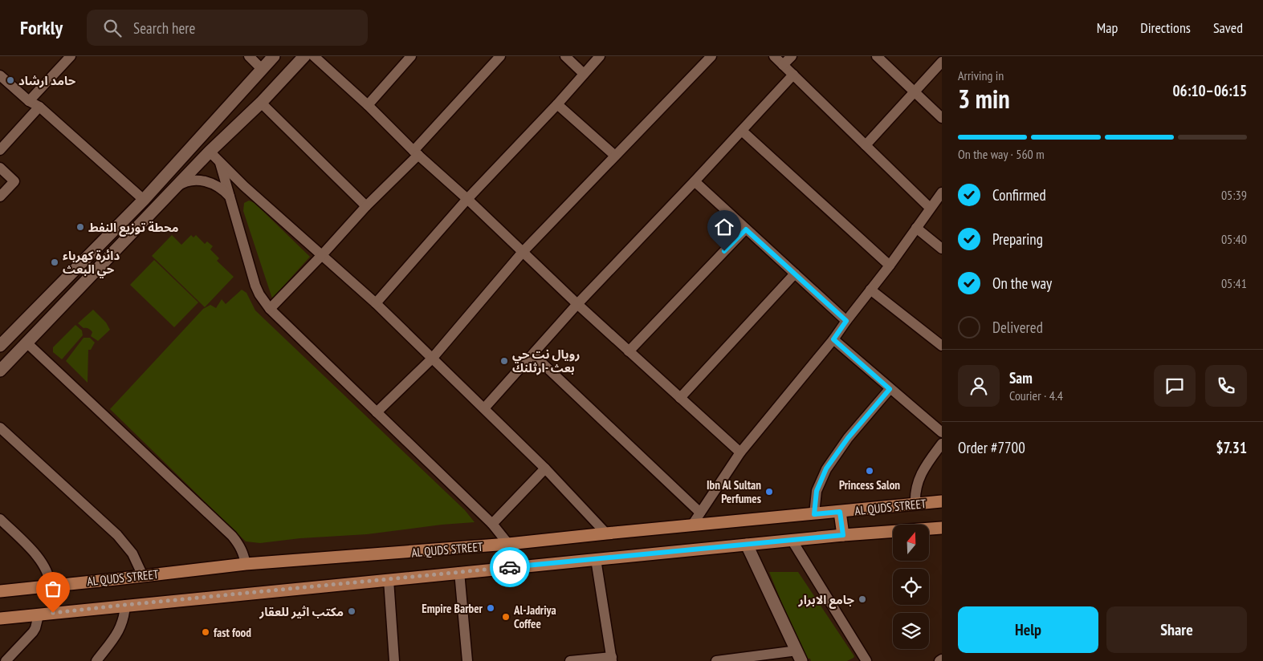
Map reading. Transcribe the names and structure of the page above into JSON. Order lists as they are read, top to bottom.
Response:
{
  "streets": {
    "main road": ["AL QUDS STREET"]
  },
  "places": [
    "حامد ارشاد",
    "محطة توزيع النفط",
    "دائرة كهرباء حي البعث",
    "رويال نت حي بعث -ارثلنك",
    "Princess Salon",
    "Ibn Al Sultan Perfumes",
    "جامع الابرار",
    "Empire Barber",
    "مكتب اثير للعقار",
    "Al-Jadriya Coffee",
    "fast food"
  ],
  "north": "top",
  "page": {
    "header": "Forkly",
    "search": "Search here",
    "nav": ["Map", "Directions", "Saved"],
    "heading": ["3 min", "Arriving in", "06:10–06:15"],
    "panel": [
      "Sam",
      "Courier · 4.4",
      "Order #7700",
      "$7.31"
    ],
    "bar": "On the way · 560 m",
    "list": [
      ["Confirmed", "05:39"],
      ["Preparing", "05:40"],
      ["On the way", "05:41"],
      "Delivered"
    ],
    "buttons": ["Help", "Share"]
  }
}
